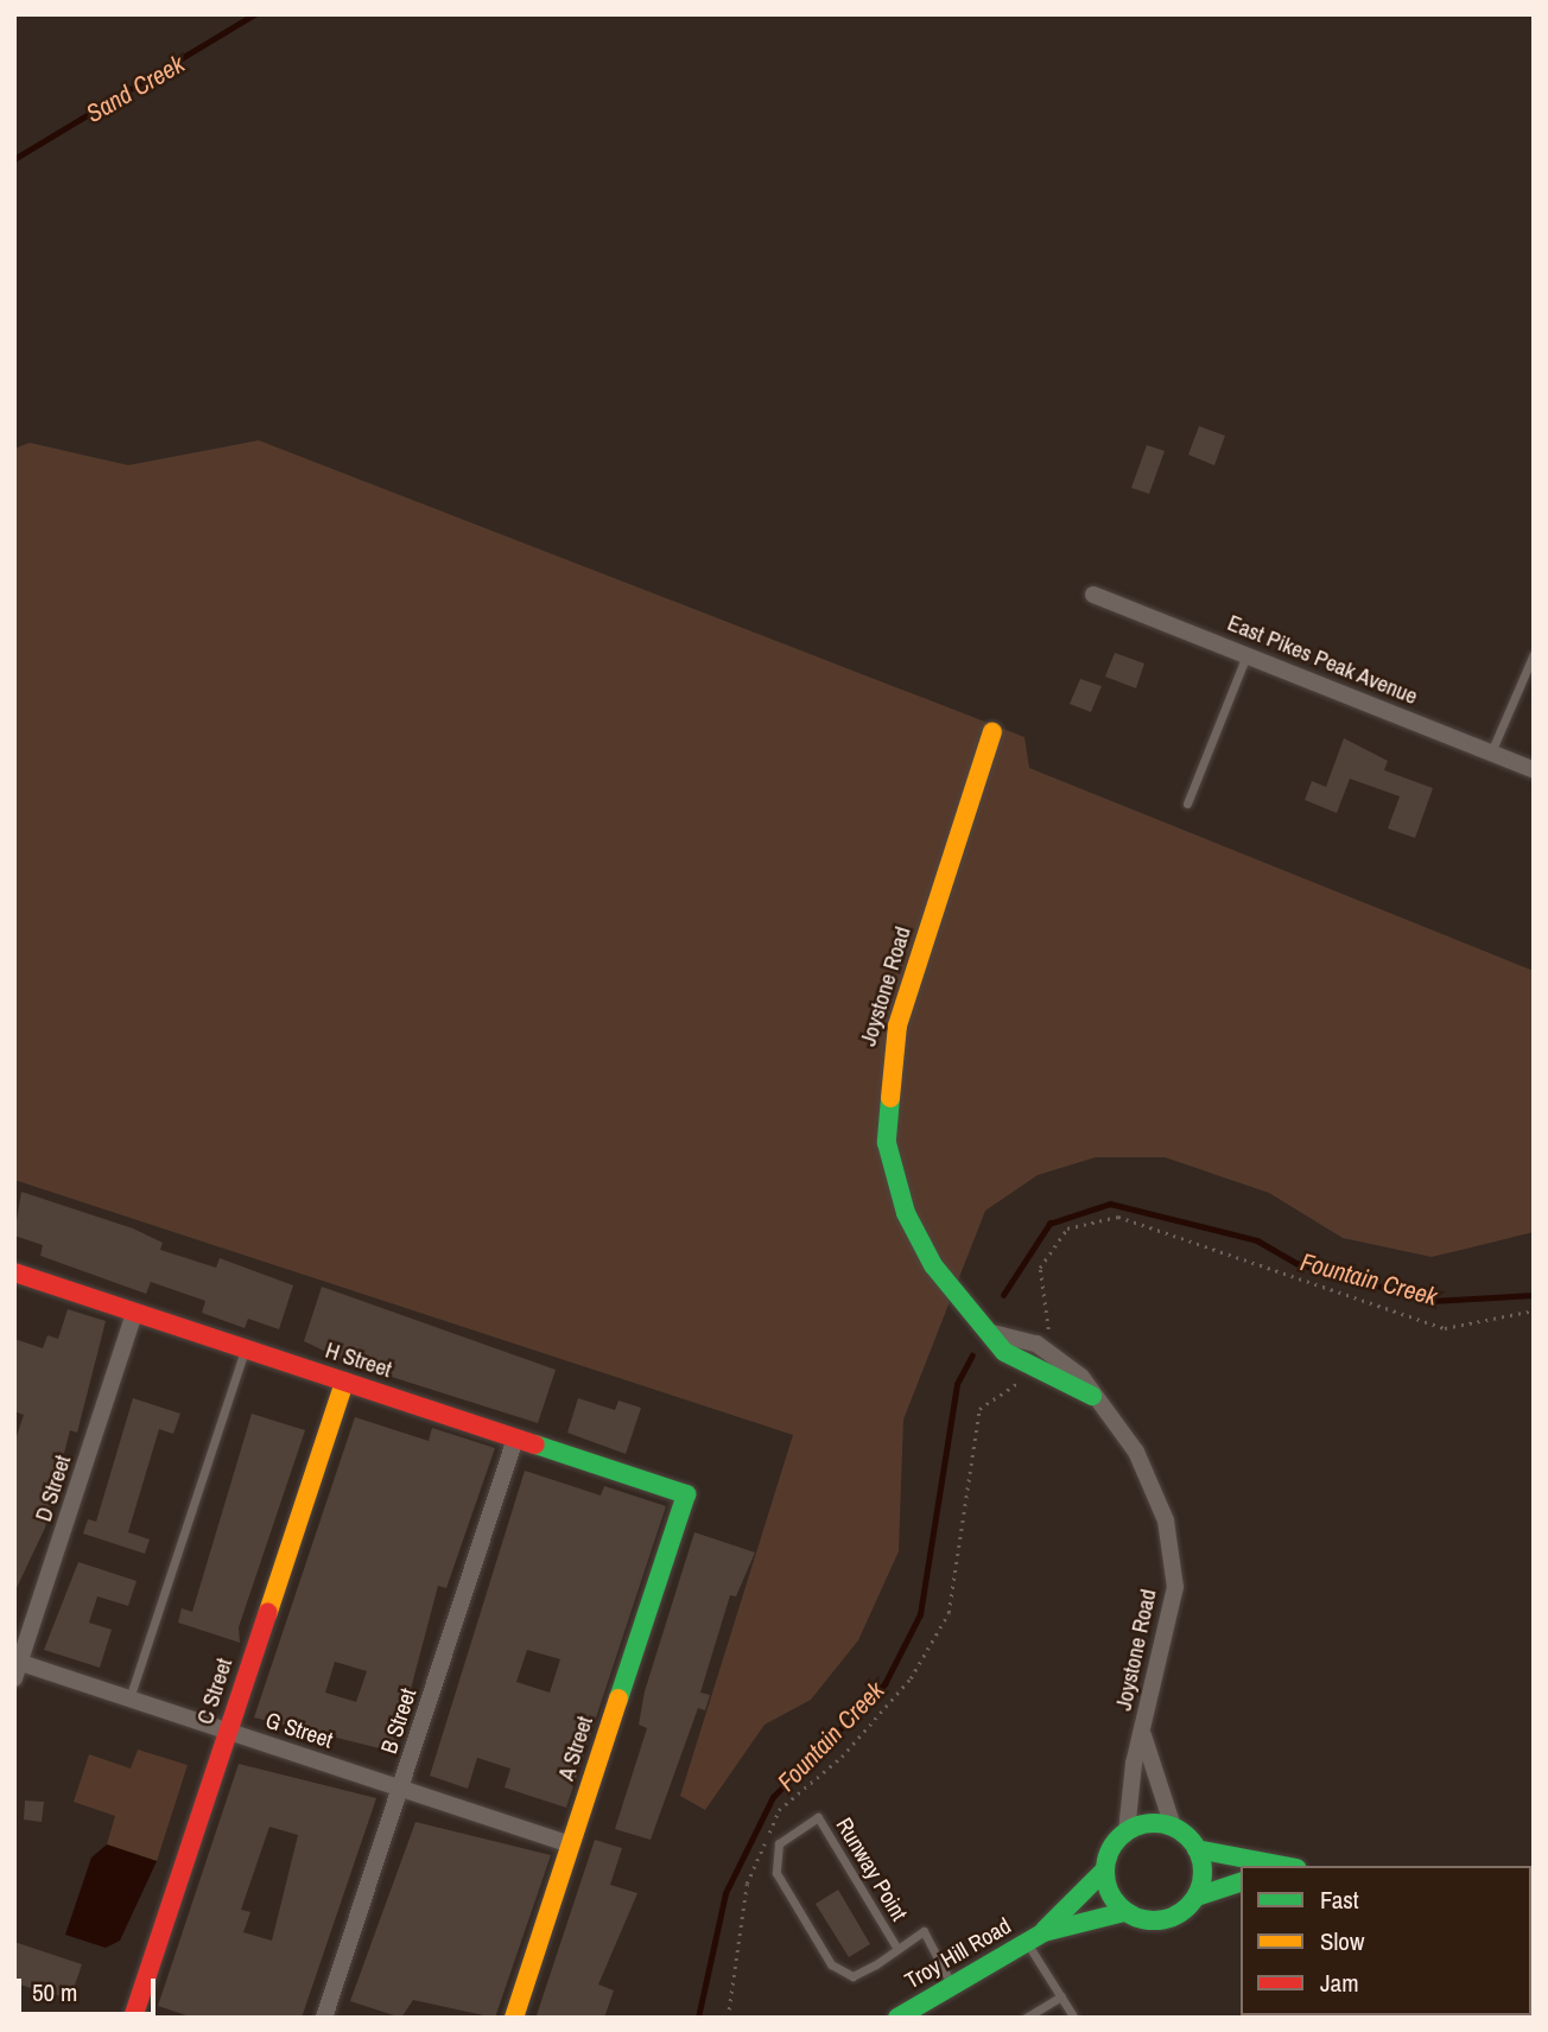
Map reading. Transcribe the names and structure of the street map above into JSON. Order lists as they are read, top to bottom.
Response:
{
  "streets": {
    "street": [
      "East Pikes Peak Avenue",
      "Joystone Road",
      "H Street",
      "D Street",
      "C Street",
      "B Street",
      "G Street",
      "A Street",
      "Troy Hill Road"
    ],
    "lane": ["Runway Point"]
  },
  "crossings": [
    ["H Street", "D Street"],
    ["H Street", "C Street"],
    ["H Street", "B Street"],
    ["H Street", "A Street"],
    ["D Street", "G Street"],
    ["C Street", "G Street"],
    ["B Street", "G Street"],
    ["G Street", "A Street"],
    ["Runway Point", "Troy Hill Road"]
  ],
  "water": ["Sand Creek", "Fountain Creek"],
  "legend": ["Fast", "Slow", "Jam"],
  "scale_bar": "50 m"
}
